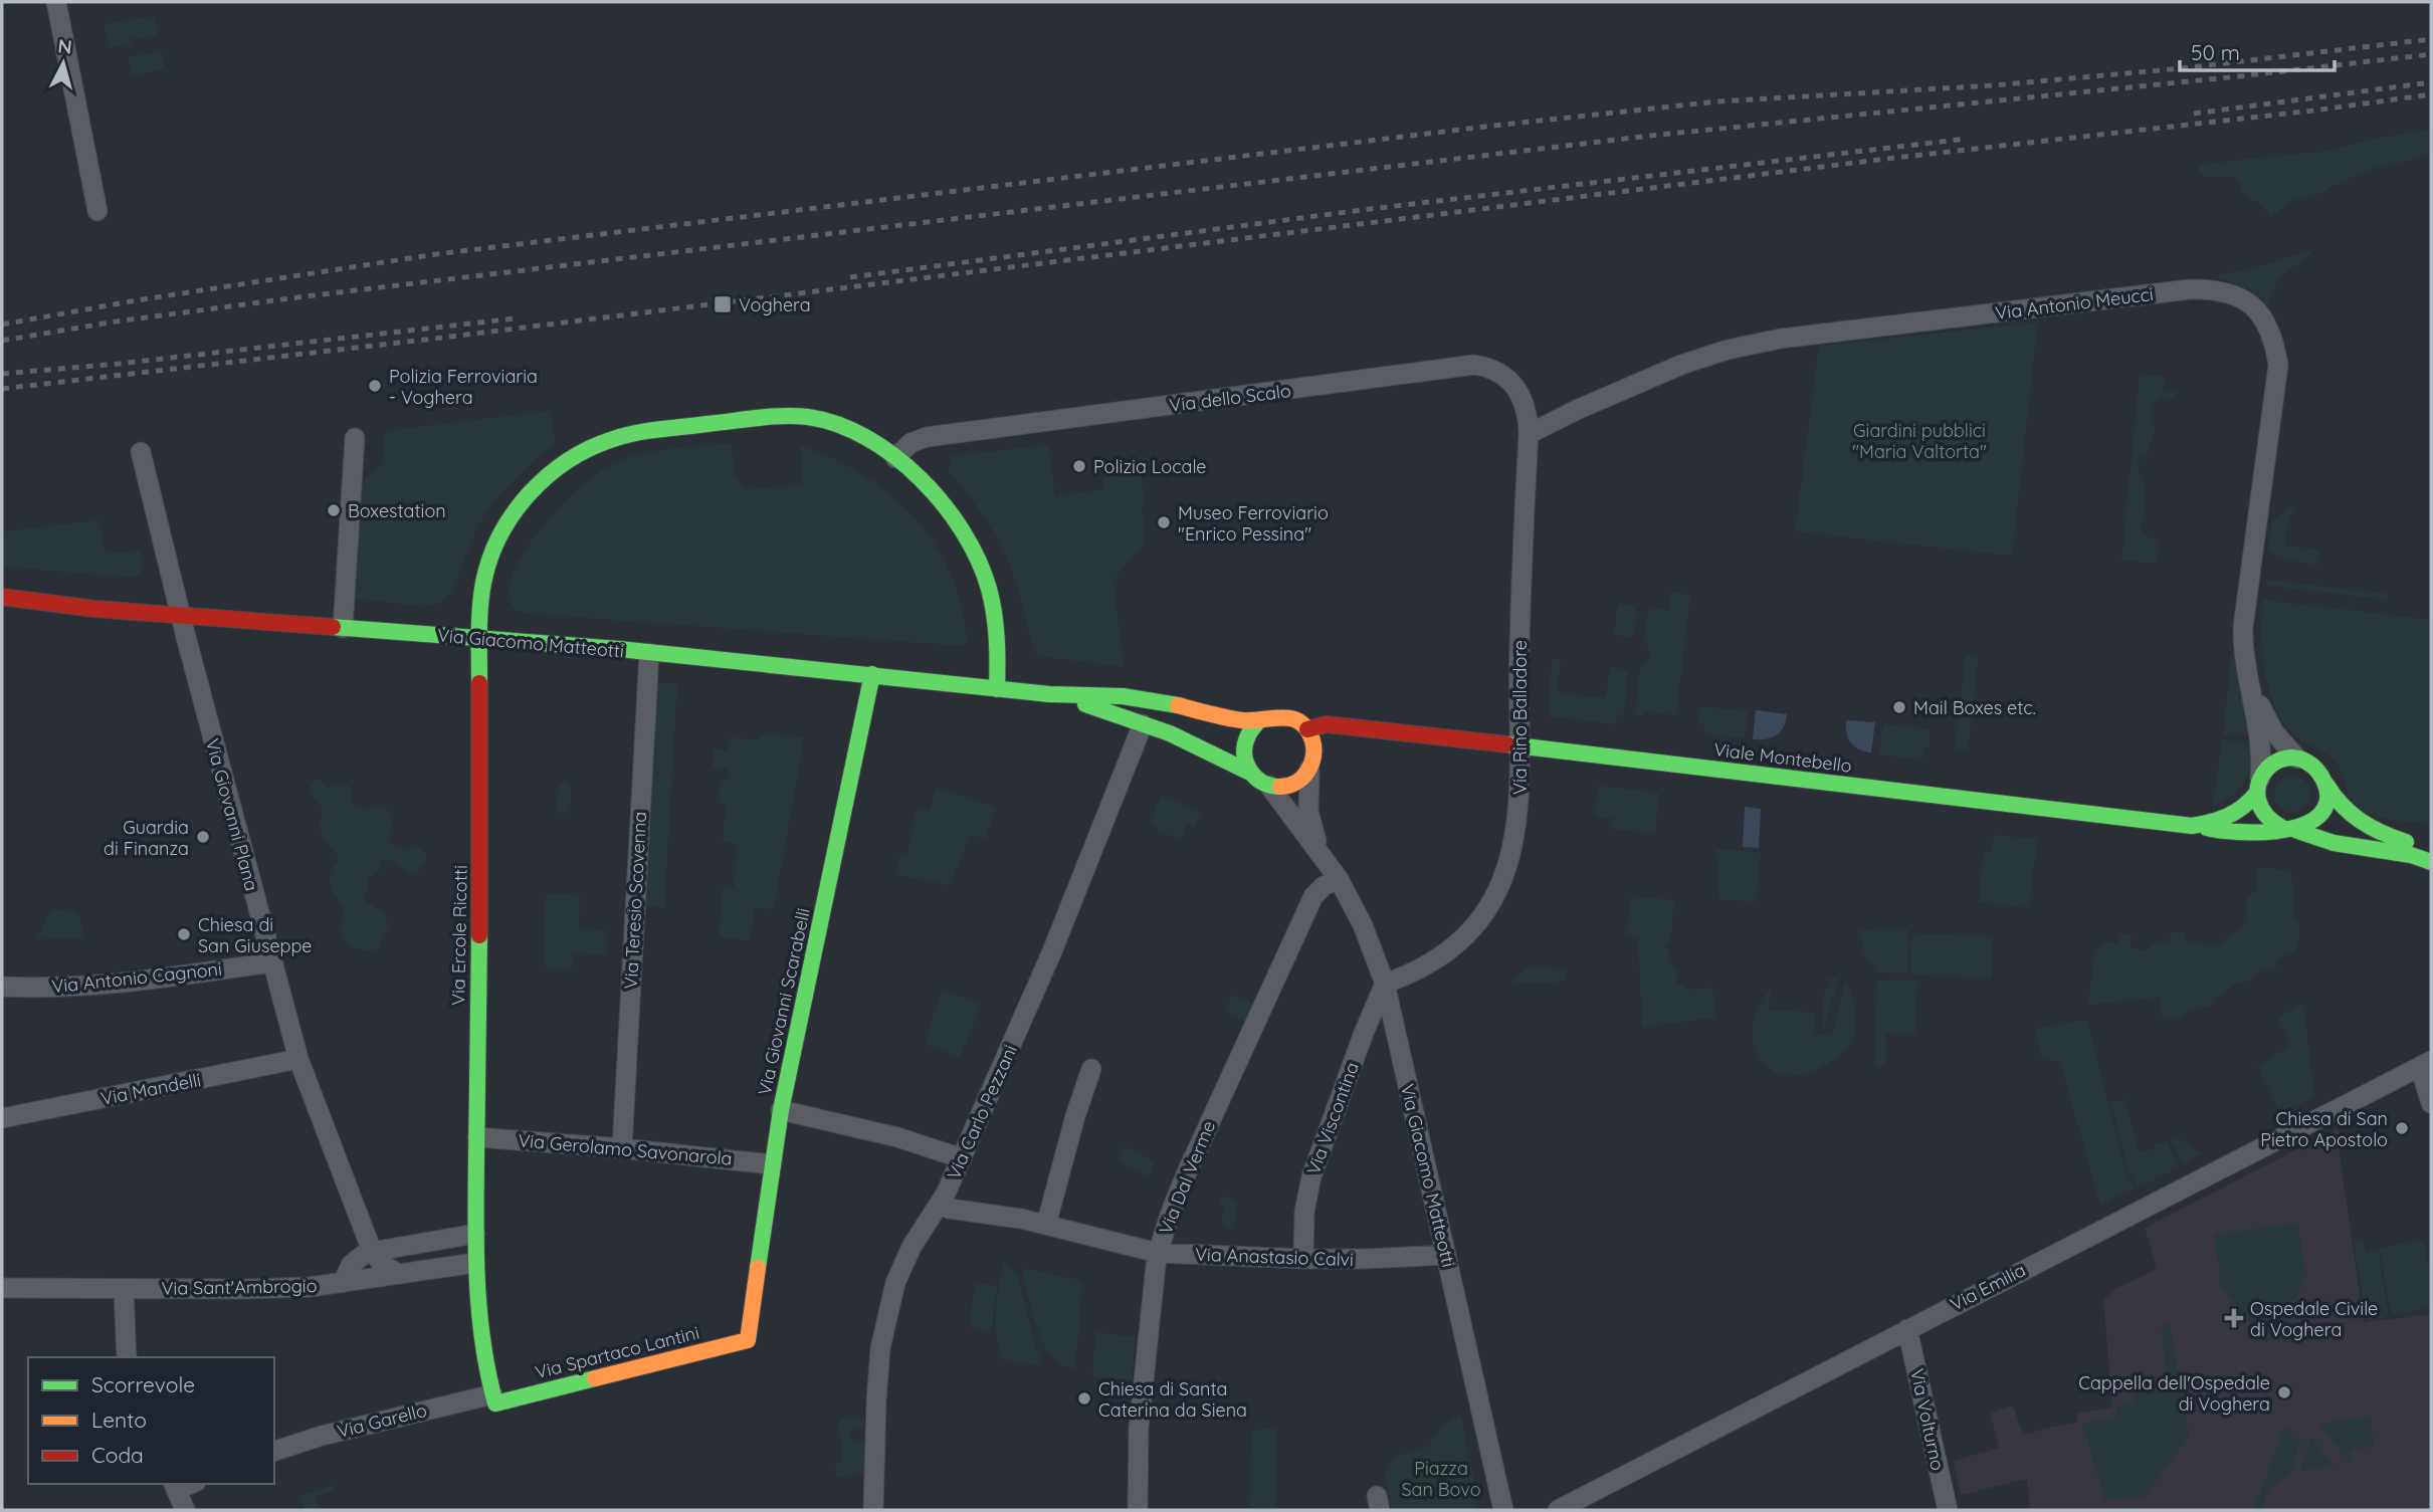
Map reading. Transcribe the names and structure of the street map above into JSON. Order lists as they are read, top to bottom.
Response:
{
  "streets": {
    "street": [
      "Via Antonio Meucci",
      "Via dello Scalo",
      "Via Giacomo Matteotti",
      "Via Rino Balladore",
      "Viale Montebello",
      "Via Giovanni Plana",
      "Via Teresio Scovenna",
      "Via Ercole Ricotti",
      "Via Antonio Cagnoni",
      "Via Giovanni Scarabelli",
      "Via Mandelli",
      "Via Carlo Pezzani",
      "Via Viscontina",
      "Via Gerolamo Savonarola",
      "Via Dal Verme",
      "Via Anastasio Calvi",
      "Via Sant'Ambrogio",
      "Via Emilia",
      "Via Spartaco Lantini",
      "Via Volturno",
      "Via Garello"
    ]
  },
  "crossings": [
    ["Via Antonio Meucci", "Via dello Scalo"],
    ["Via Antonio Meucci", "Via Rino Balladore"],
    ["Via Antonio Meucci", "Viale Montebello"],
    ["Via dello Scalo", "Via Rino Balladore"],
    ["Via dello Scalo", "Via Ercole Ricotti"],
    ["Via Giacomo Matteotti", "Via Rino Balladore"],
    ["Via Giacomo Matteotti", "Viale Montebello"],
    ["Via Giacomo Matteotti", "Via Giovanni Plana"],
    ["Via Giacomo Matteotti", "Via Teresio Scovenna"],
    ["Via Giacomo Matteotti", "Via Ercole Ricotti"],
    ["Via Giacomo Matteotti", "Via Giovanni Scarabelli"],
    ["Via Giacomo Matteotti", "Via Carlo Pezzani"],
    ["Via Giacomo Matteotti", "Via Viscontina"],
    ["Via Giacomo Matteotti", "Via Dal Verme"],
    ["Via Giacomo Matteotti", "Via Anastasio Calvi"],
    ["Via Rino Balladore", "Viale Montebello"],
    ["Via Rino Balladore", "Via Viscontina"],
    ["Via Giovanni Plana", "Via Antonio Cagnoni"],
    ["Via Giovanni Plana", "Via Mandelli"],
    ["Via Teresio Scovenna", "Via Gerolamo Savonarola"],
    ["Via Ercole Ricotti", "Via Gerolamo Savonarola"],
    ["Via Giovanni Scarabelli", "Via Gerolamo Savonarola"],
    ["Via Giovanni Scarabelli", "Via Spartaco Lantini"],
    ["Via Carlo Pezzani", "Via Anastasio Calvi"],
    ["Via Viscontina", "Via Anastasio Calvi"],
    ["Via Dal Verme", "Via Anastasio Calvi"],
    ["Via Emilia", "Via Volturno"],
    ["Via Spartaco Lantini", "Via Garello"]
  ],
  "parks": ["Giardini pubblici \"Maria Valtorta\"", "Piazza San Bovo"],
  "places": {
    "transit": ["Voghera"],
    "other": [
      "Polizia Ferroviaria - Voghera",
      "Polizia Locale",
      "Boxestation",
      "Museo Ferroviario \"Enrico Pessina\"",
      "Mail Boxes etc.",
      "Guardia di Finanza",
      "Chiesa di San Giuseppe",
      "Chiesa di San Pietro Apostolo",
      "Cappella dell'Ospedale di Voghera",
      "Chiesa di Santa Caterina da Siena"
    ],
    "health": ["Ospedale Civile di Voghera"]
  },
  "legend": ["Scorrevole", "Lento", "Coda"],
  "scale_bar": "50 m",
  "north": "top"
}
